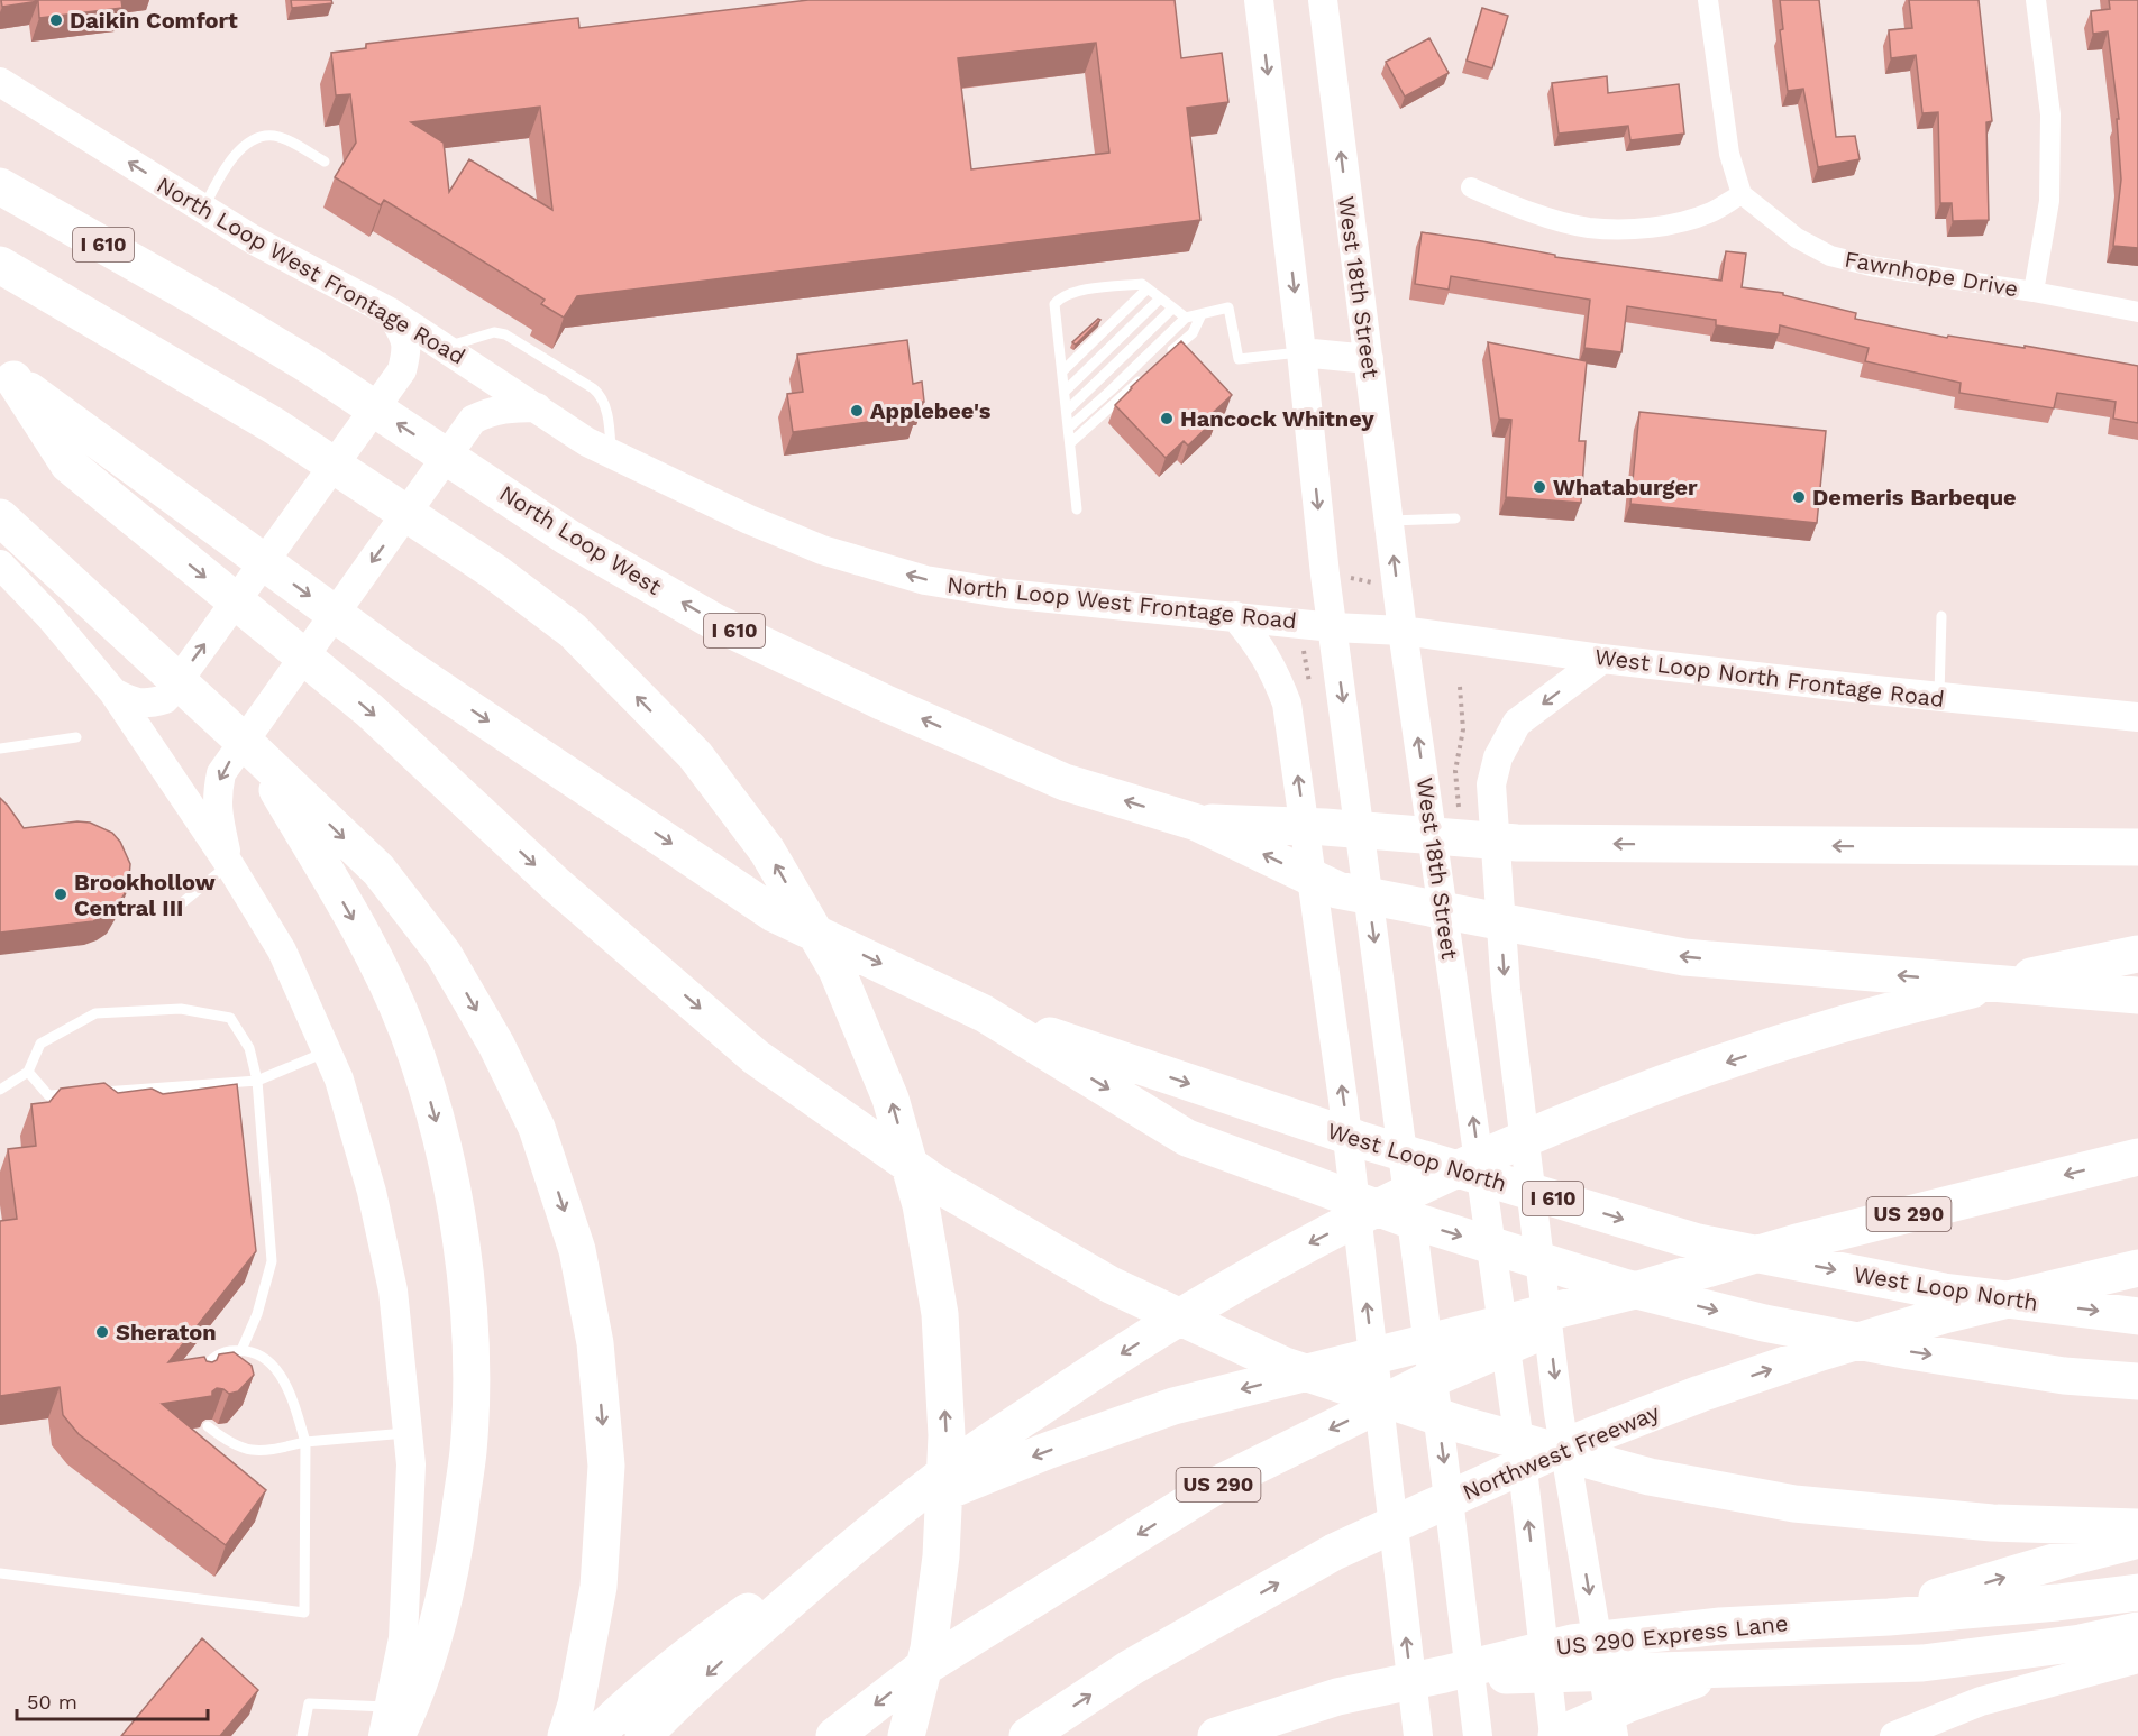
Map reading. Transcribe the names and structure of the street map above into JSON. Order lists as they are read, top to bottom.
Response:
{
  "streets": {
    "highway": [
      "I 610",
      "North Loop West",
      "West Loop North",
      "US 290",
      "Northwest Freeway",
      "US 290 Express Lane"
    ],
    "main road": ["North Loop West Frontage Road", "West 18th Street", "West Loop North Frontage Road"],
    "street": ["Fawnhope Drive"]
  },
  "crossings": [
    ["I 610", "North Loop West"],
    ["I 610", "West Loop North"],
    ["North Loop West Frontage Road", "West 18th Street"],
    ["North Loop West Frontage Road", "West Loop North Frontage Road"],
    ["West 18th Street", "West Loop North Frontage Road"]
  ],
  "one_way": ["North Loop West Frontage Road"],
  "places": [
    "Daikin Comfort",
    "Applebee's",
    "Hancock Whitney",
    "Whataburger",
    "Demeris Barbeque",
    "Brookhollow Central III",
    "Sheraton"
  ],
  "scale_bar": "50 m"
}
